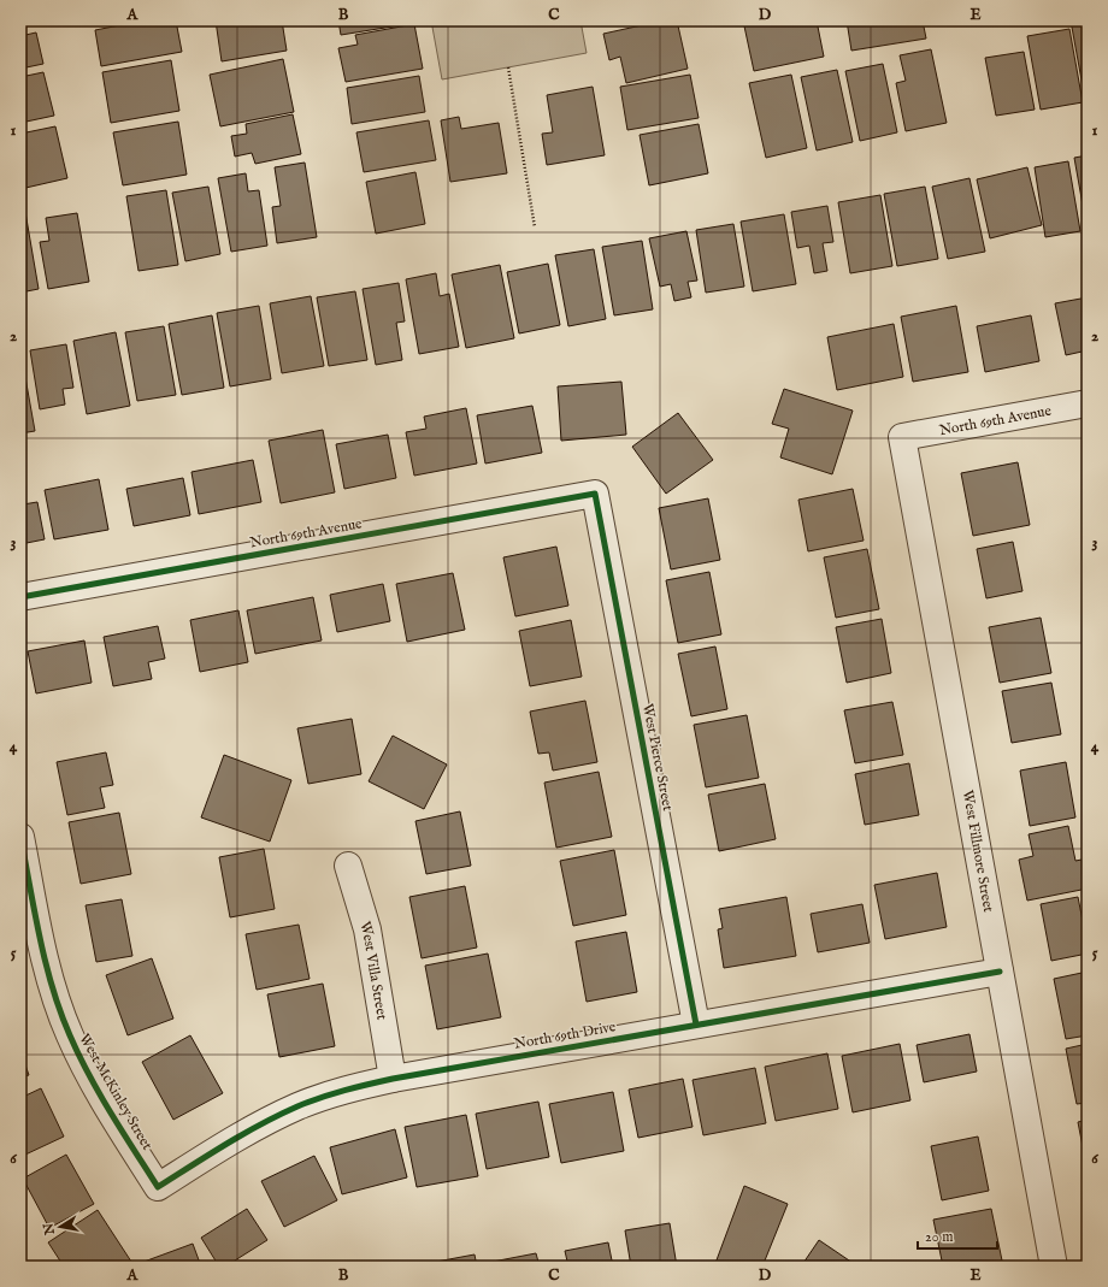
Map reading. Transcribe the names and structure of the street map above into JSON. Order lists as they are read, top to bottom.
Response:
{
  "streets": {
    "street": [
      "North 69th Avenue",
      "West Pierce Street",
      "West Fillmore Street",
      "West Villa Street",
      "North 69th Drive",
      "West McKinley Street"
    ]
  },
  "crossings": [
    ["North 69th Avenue", "West Pierce Street"],
    ["North 69th Avenue", "West Fillmore Street"],
    ["West Pierce Street", "North 69th Drive"],
    ["West Fillmore Street", "North 69th Drive"],
    ["West Villa Street", "North 69th Drive"],
    ["North 69th Drive", "West McKinley Street"]
  ],
  "scale_bar": "20 m",
  "north": "left",
  "grid": {
    "columns": [
      "A",
      "B",
      "C",
      "D",
      "E"
    ],
    "rows": [
      "1",
      "2",
      "3",
      "4",
      "5",
      "6"
    ]
  }
}
